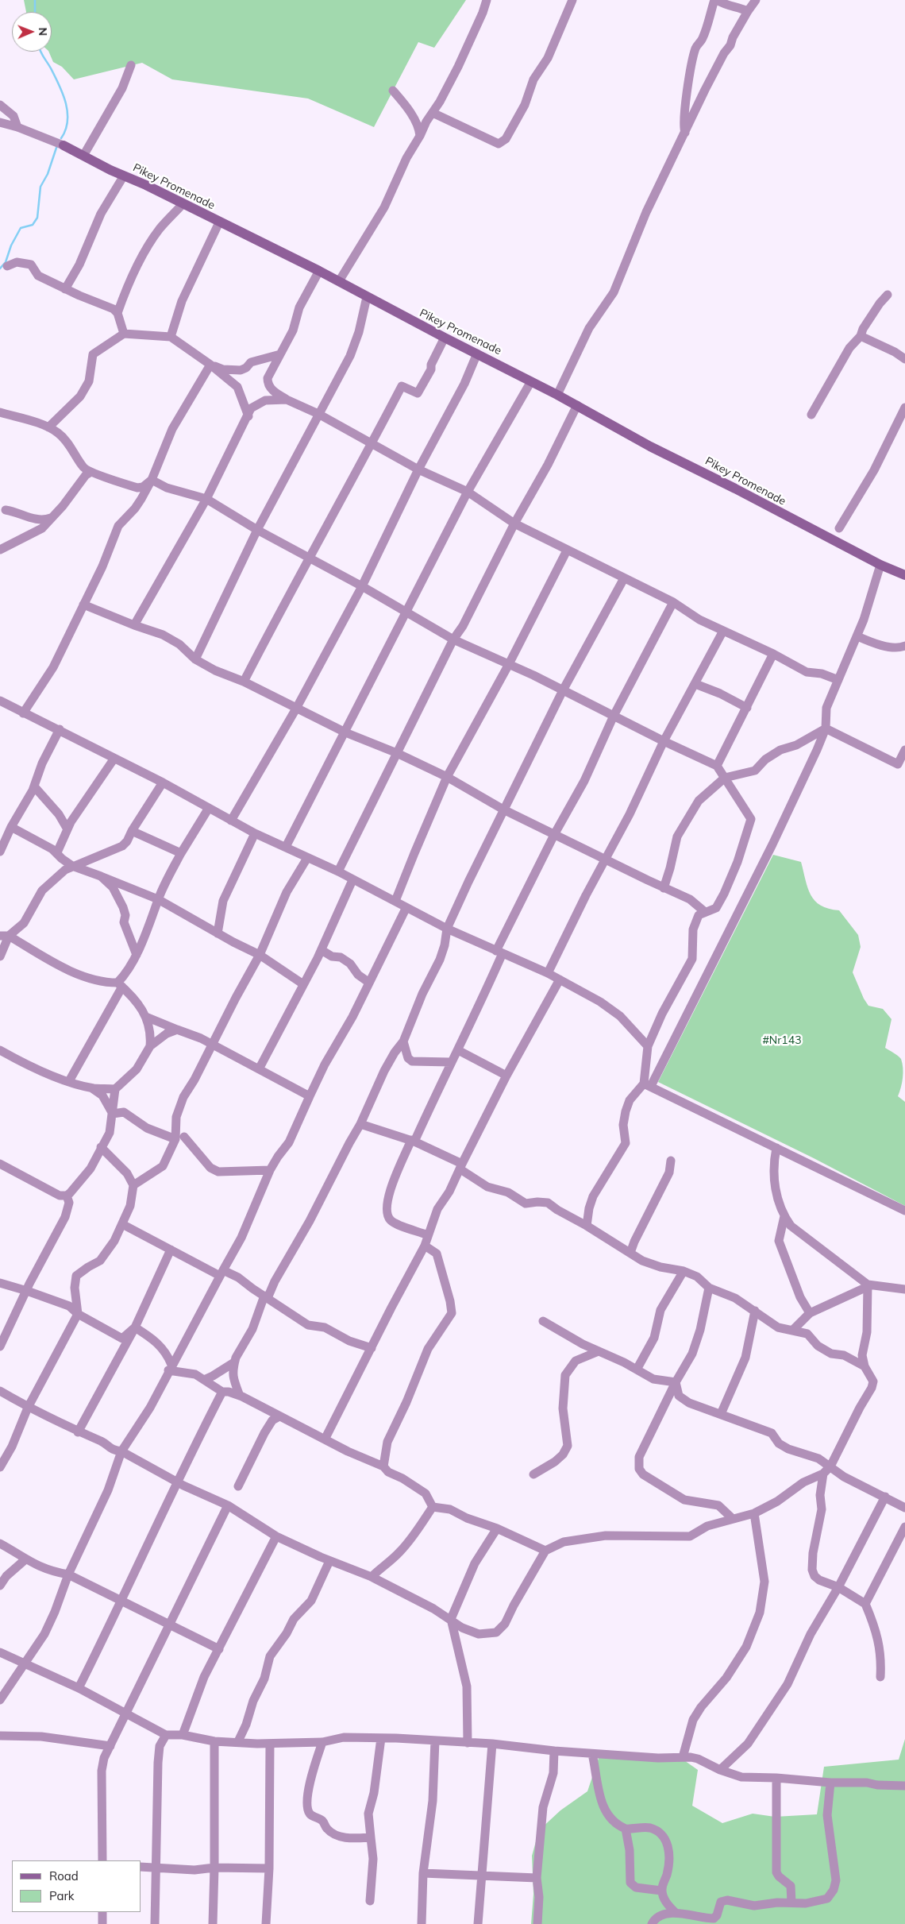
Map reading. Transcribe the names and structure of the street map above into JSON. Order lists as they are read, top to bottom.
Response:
{
  "streets": {
    "street": ["Pikey Promenade"]
  },
  "parks": ["#Nr143"],
  "legend": ["Road", "Park"],
  "north": "right"
}
